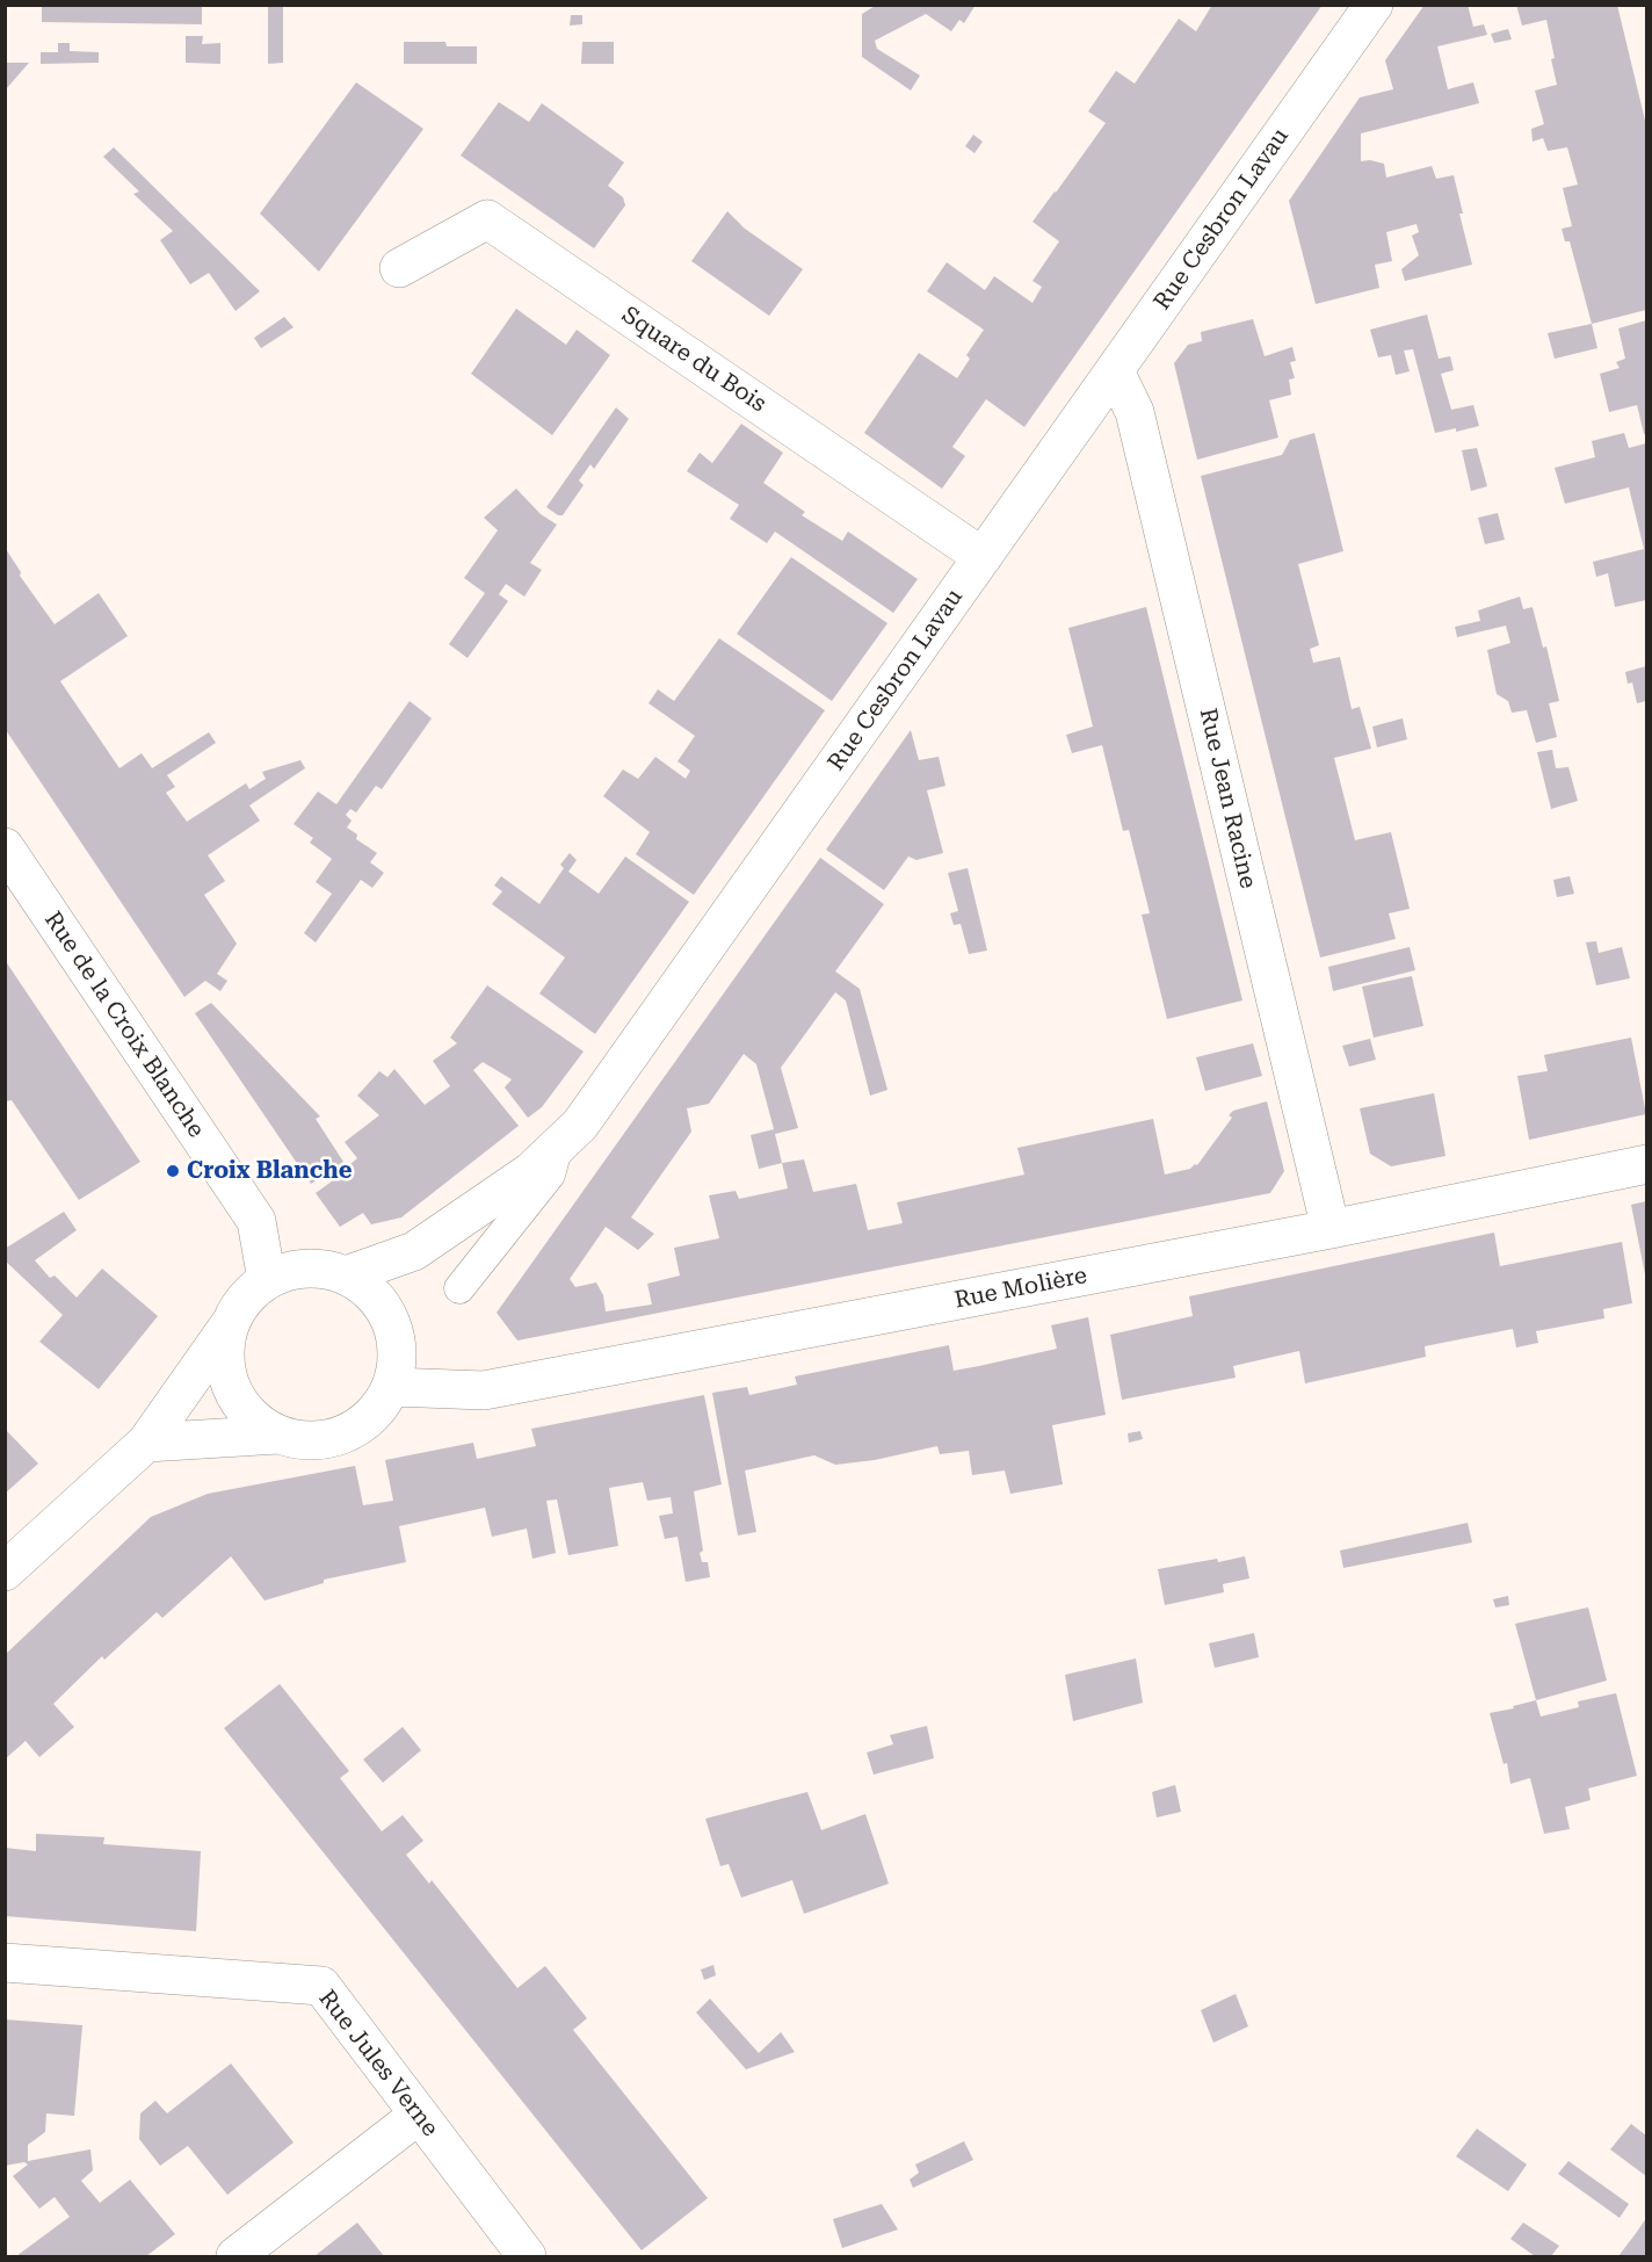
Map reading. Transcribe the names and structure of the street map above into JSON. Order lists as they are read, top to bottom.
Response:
{
  "streets": {
    "street": [
      "Rue Cesbron Lavau",
      "Square du Bois",
      "Rue Jean Racine",
      "Rue de la Croix Blanche",
      "Rue Molière",
      "Rue Jules Verne"
    ]
  },
  "crossings": [
    ["Rue Cesbron Lavau", "Square du Bois"],
    ["Rue Cesbron Lavau", "Rue Jean Racine"],
    ["Rue Cesbron Lavau", "Rue de la Croix Blanche"],
    ["Rue Cesbron Lavau", "Rue Molière"],
    ["Rue Jean Racine", "Rue Molière"],
    ["Rue de la Croix Blanche", "Rue Molière"]
  ],
  "places": ["Croix Blanche"]
}
